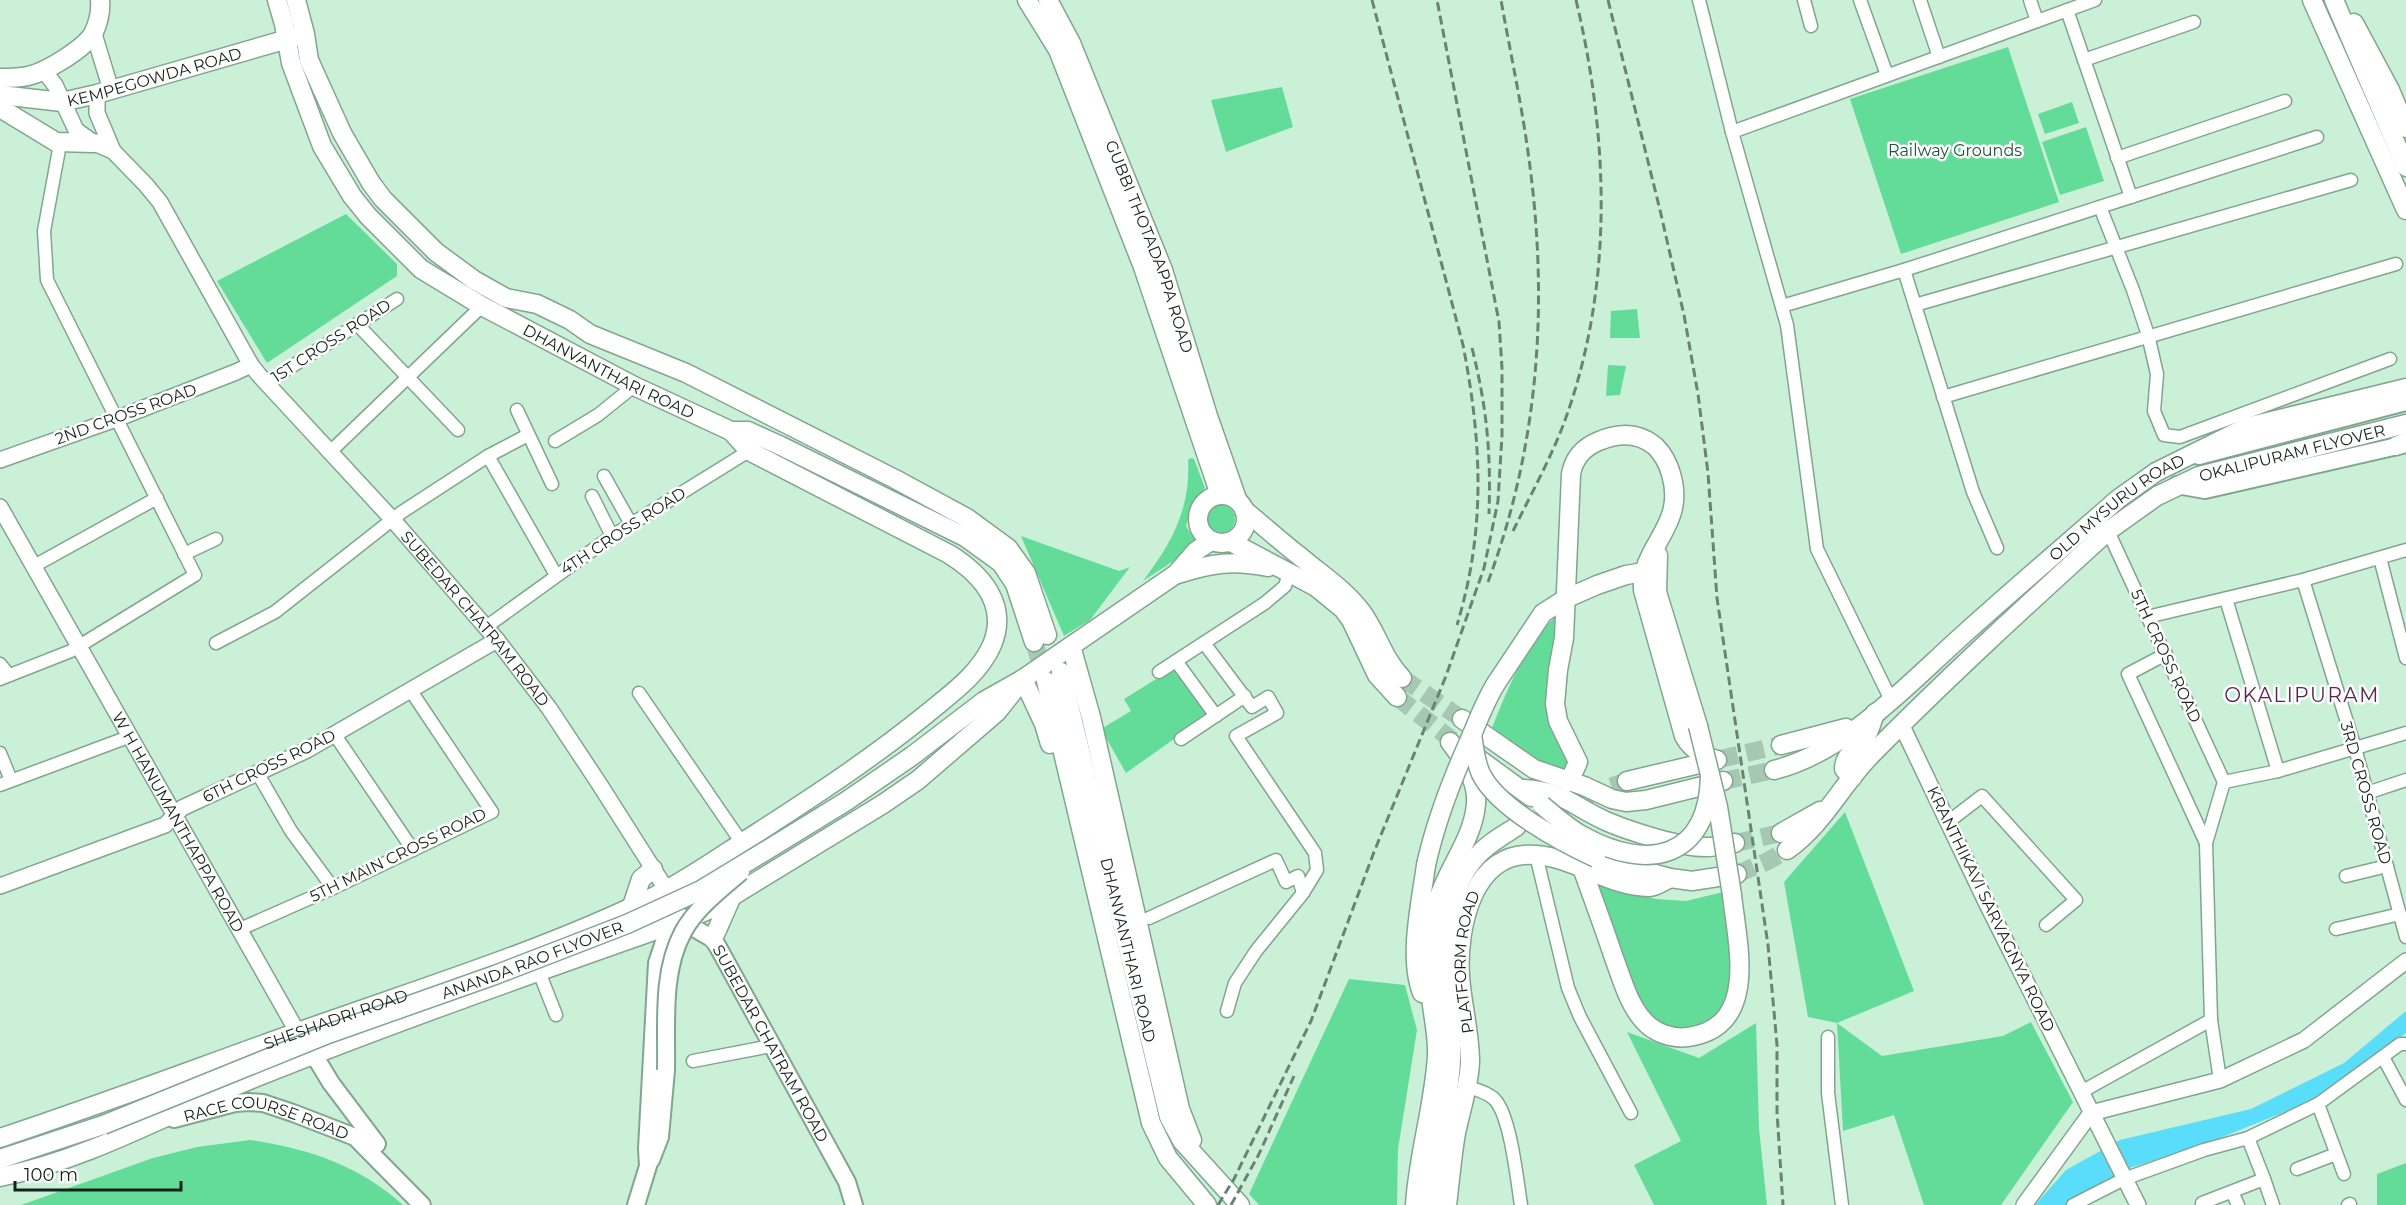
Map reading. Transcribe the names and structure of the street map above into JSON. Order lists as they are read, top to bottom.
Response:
{
  "streets": {
    "main road": [
      "KEMPEGOWDA ROAD",
      "GUBBI THOTADAPPA ROAD",
      "DHANVANTHARI ROAD",
      "OKALIPURAM FLYOVER",
      "OLD MYSURU ROAD",
      "SUBEDAR CHATRAM ROAD",
      "W H HANUMANTHAPPA ROAD",
      "ANANDA RAO FLYOVER",
      "PLATFORM ROAD",
      "SHESHADRI ROAD",
      "RACE COURSE ROAD"
    ],
    "street": [
      "1ST CROSS ROAD",
      "2ND CROSS ROAD",
      "4TH CROSS ROAD",
      "5TH CROSS ROAD",
      "6TH CROSS ROAD",
      "3RD CROSS ROAD",
      "5TH MAIN CROSS ROAD",
      "KRANTHIKAVI SARVAGNYA ROAD"
    ]
  },
  "crossings": [
    ["KEMPEGOWDA ROAD", "DHANVANTHARI ROAD"],
    ["KEMPEGOWDA ROAD", "SUBEDAR CHATRAM ROAD"],
    ["1ST CROSS ROAD", "SUBEDAR CHATRAM ROAD"],
    ["DHANVANTHARI ROAD", "4TH CROSS ROAD"],
    ["DHANVANTHARI ROAD", "ANANDA RAO FLYOVER"],
    ["2ND CROSS ROAD", "SUBEDAR CHATRAM ROAD"],
    ["OKALIPURAM FLYOVER", "OLD MYSURU ROAD"],
    ["OLD MYSURU ROAD", "5TH CROSS ROAD"],
    ["OLD MYSURU ROAD", "KRANTHIKAVI SARVAGNYA ROAD"],
    ["4TH CROSS ROAD", "SUBEDAR CHATRAM ROAD"],
    ["SUBEDAR CHATRAM ROAD", "6TH CROSS ROAD"],
    ["SUBEDAR CHATRAM ROAD", "SHESHADRI ROAD"],
    ["6TH CROSS ROAD", "W H HANUMANTHAPPA ROAD"],
    ["6TH CROSS ROAD", "5TH MAIN CROSS ROAD"],
    ["W H HANUMANTHAPPA ROAD", "5TH MAIN CROSS ROAD"],
    ["W H HANUMANTHAPPA ROAD", "SHESHADRI ROAD"],
    ["W H HANUMANTHAPPA ROAD", "RACE COURSE ROAD"]
  ],
  "districts": ["OKALIPURAM"],
  "parks": ["Railway Grounds"],
  "scale_bar": "100 m"
}
